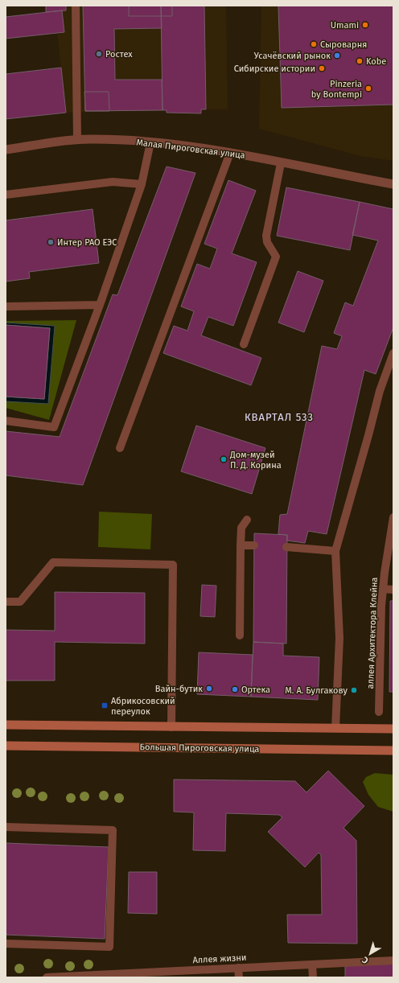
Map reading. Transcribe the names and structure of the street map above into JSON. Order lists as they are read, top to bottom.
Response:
{
  "streets": {
    "main road": ["Большая Пироговская улица"],
    "street": ["Малая Пироговская улица"],
    "lane": ["аллея Архитектора Клейна", "Аллея жизни"]
  },
  "districts": ["КВАРТАЛ 533"],
  "places": {
    "other": [
      "Umami",
      "Сыроварня",
      "Ростех",
      "Усачёвский рынок",
      "Kobe",
      "Сибирские истории",
      "Pinzeria by Bontempi",
      "Интер РАО ЕЭС",
      "Дом-музей П. Д. Корина",
      "Вайн-бутик",
      "Ортека",
      "М. А. Булгакову"
    ],
    "transit": ["Абрикосовский переулок"]
  },
  "north": "bottom left"
}
